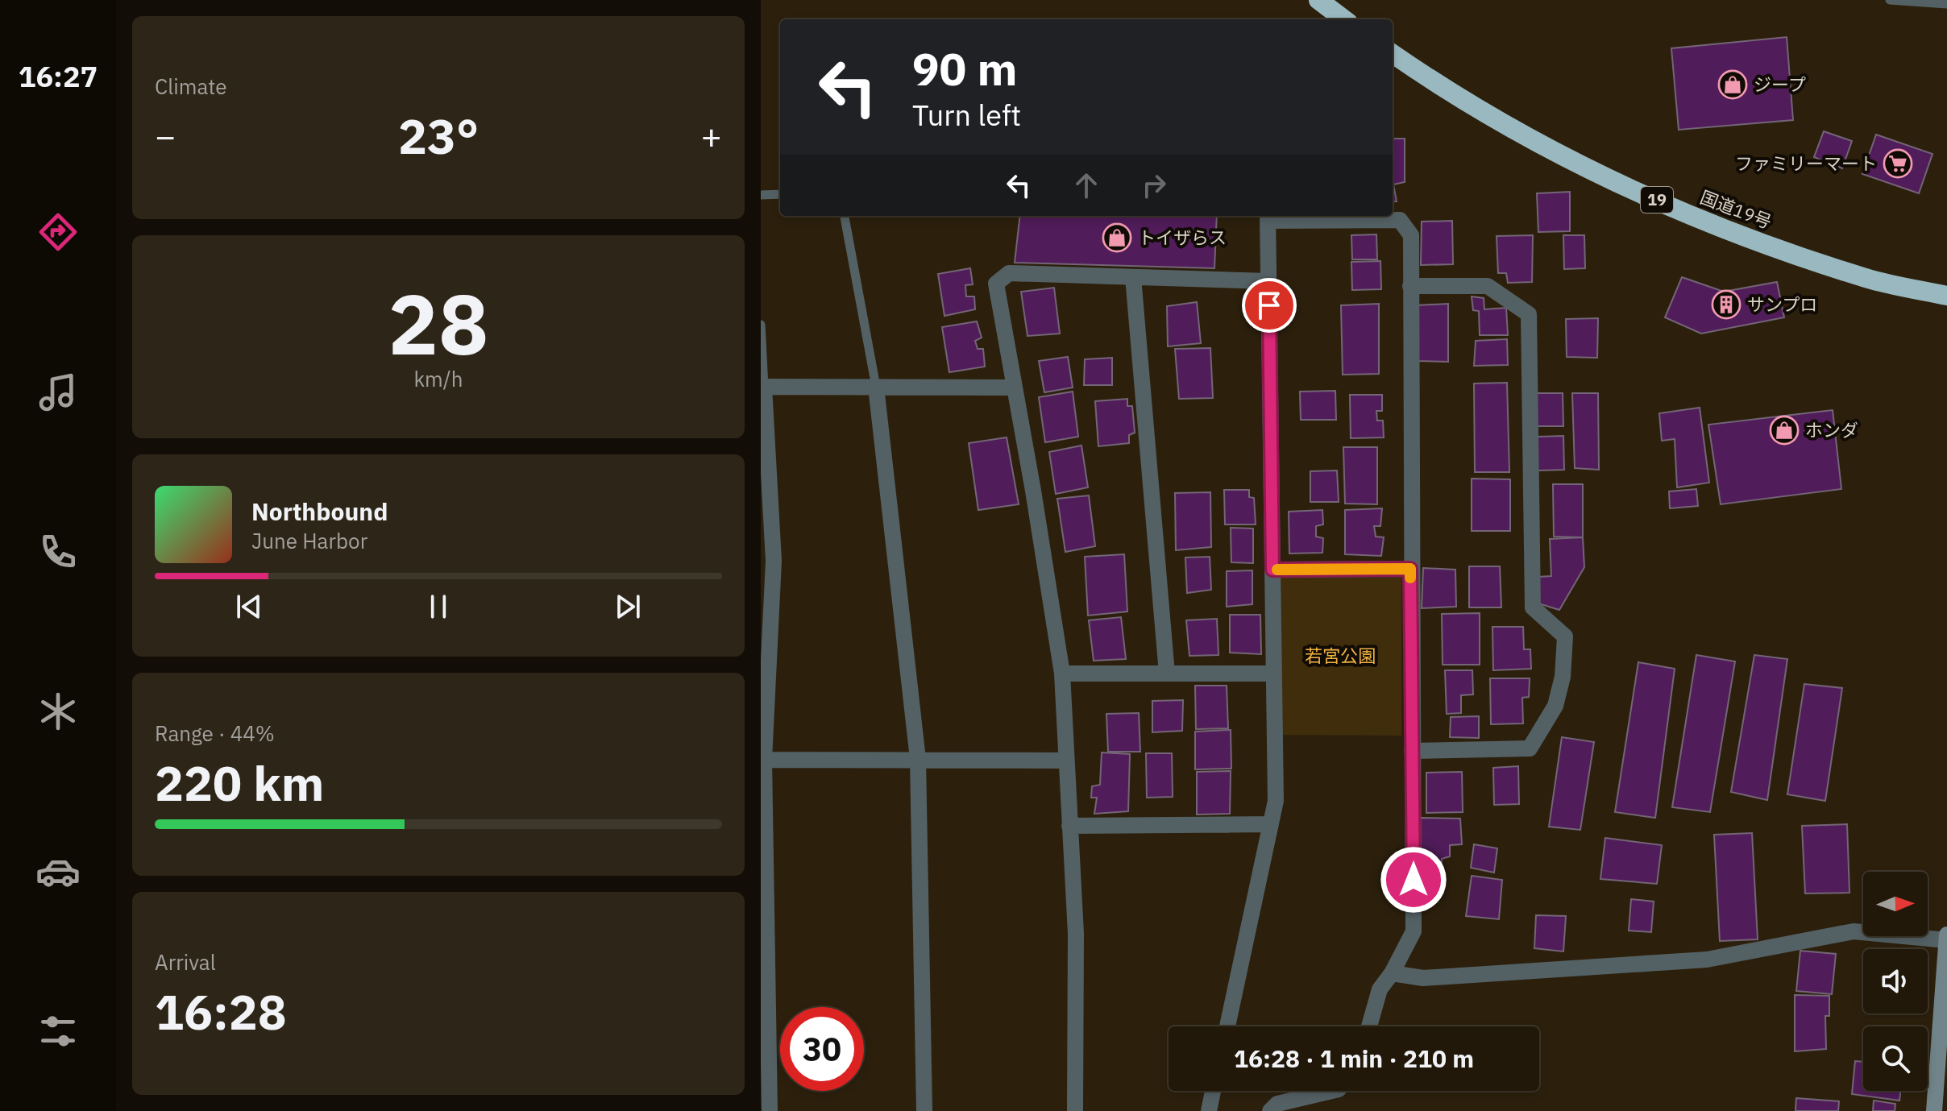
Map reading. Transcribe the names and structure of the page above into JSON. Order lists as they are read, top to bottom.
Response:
{
  "streets": {
    "highway": ["19", "国道19号"]
  },
  "parks": ["若宮公園"],
  "places": {
    "shop": ["ジープ", "トイザらス", "ホンダ"],
    "supermarket": ["ファミリーマート"],
    "building": ["サンプロ"]
  },
  "north": "right",
  "page": {
    "tabs": "16:27",
    "tile": [
      "Climate",
      ["28", "km/h"],
      ["Range · 44%", "220 km"],
      ["Arrival", "16:28"]
    ],
    "turn": ["90 m", "Turn left"],
    "heat": ["−", "23°", "+"],
    "song": ["Northbound", "June Harbor"],
    "limit": "30",
    "trip": "16:28 · 1 min · 210 m"
  }
}
